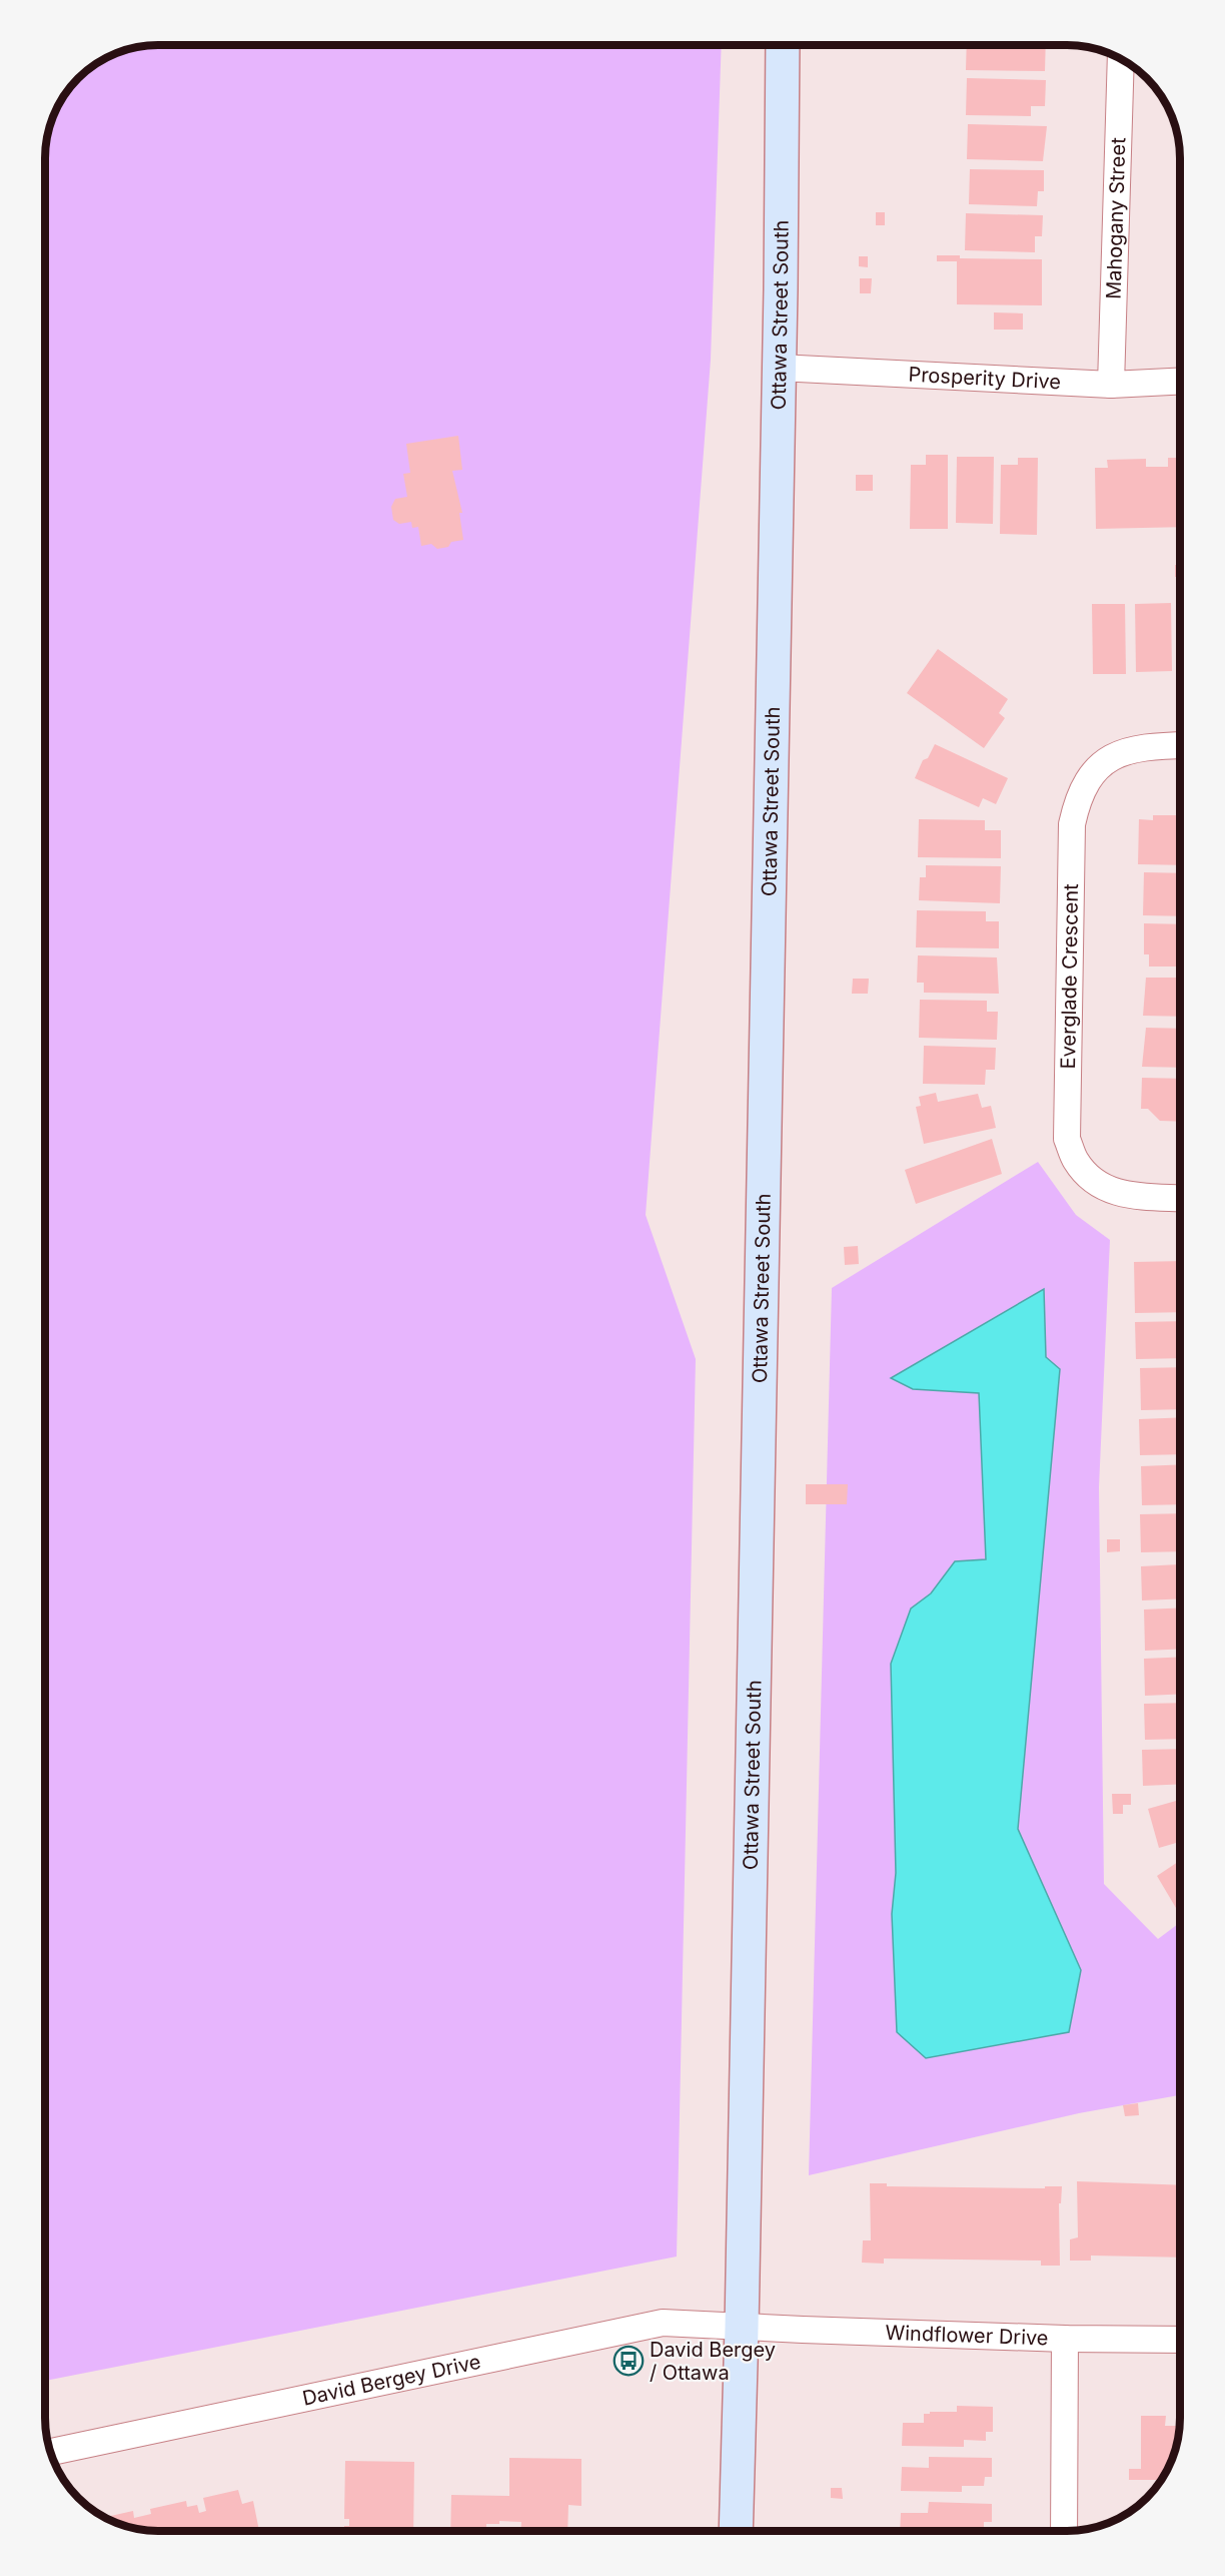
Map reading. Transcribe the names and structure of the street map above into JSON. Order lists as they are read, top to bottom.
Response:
{
  "streets": {
    "main road": ["Ottawa Street South"],
    "street": [
      "Mahogany Street",
      "Prosperity Drive",
      "Everglade Crescent",
      "Windflower Drive",
      "David Bergey Drive"
    ]
  },
  "crossings": [
    ["Mahogany Street", "Prosperity Drive"],
    ["Ottawa Street South", "Prosperity Drive"],
    ["Ottawa Street South", "Windflower Drive"],
    ["Ottawa Street South", "David Bergey Drive"],
    ["Windflower Drive", "David Bergey Drive"]
  ],
  "places": {
    "bus stop": ["David Bergey / Ottawa"]
  }
}
